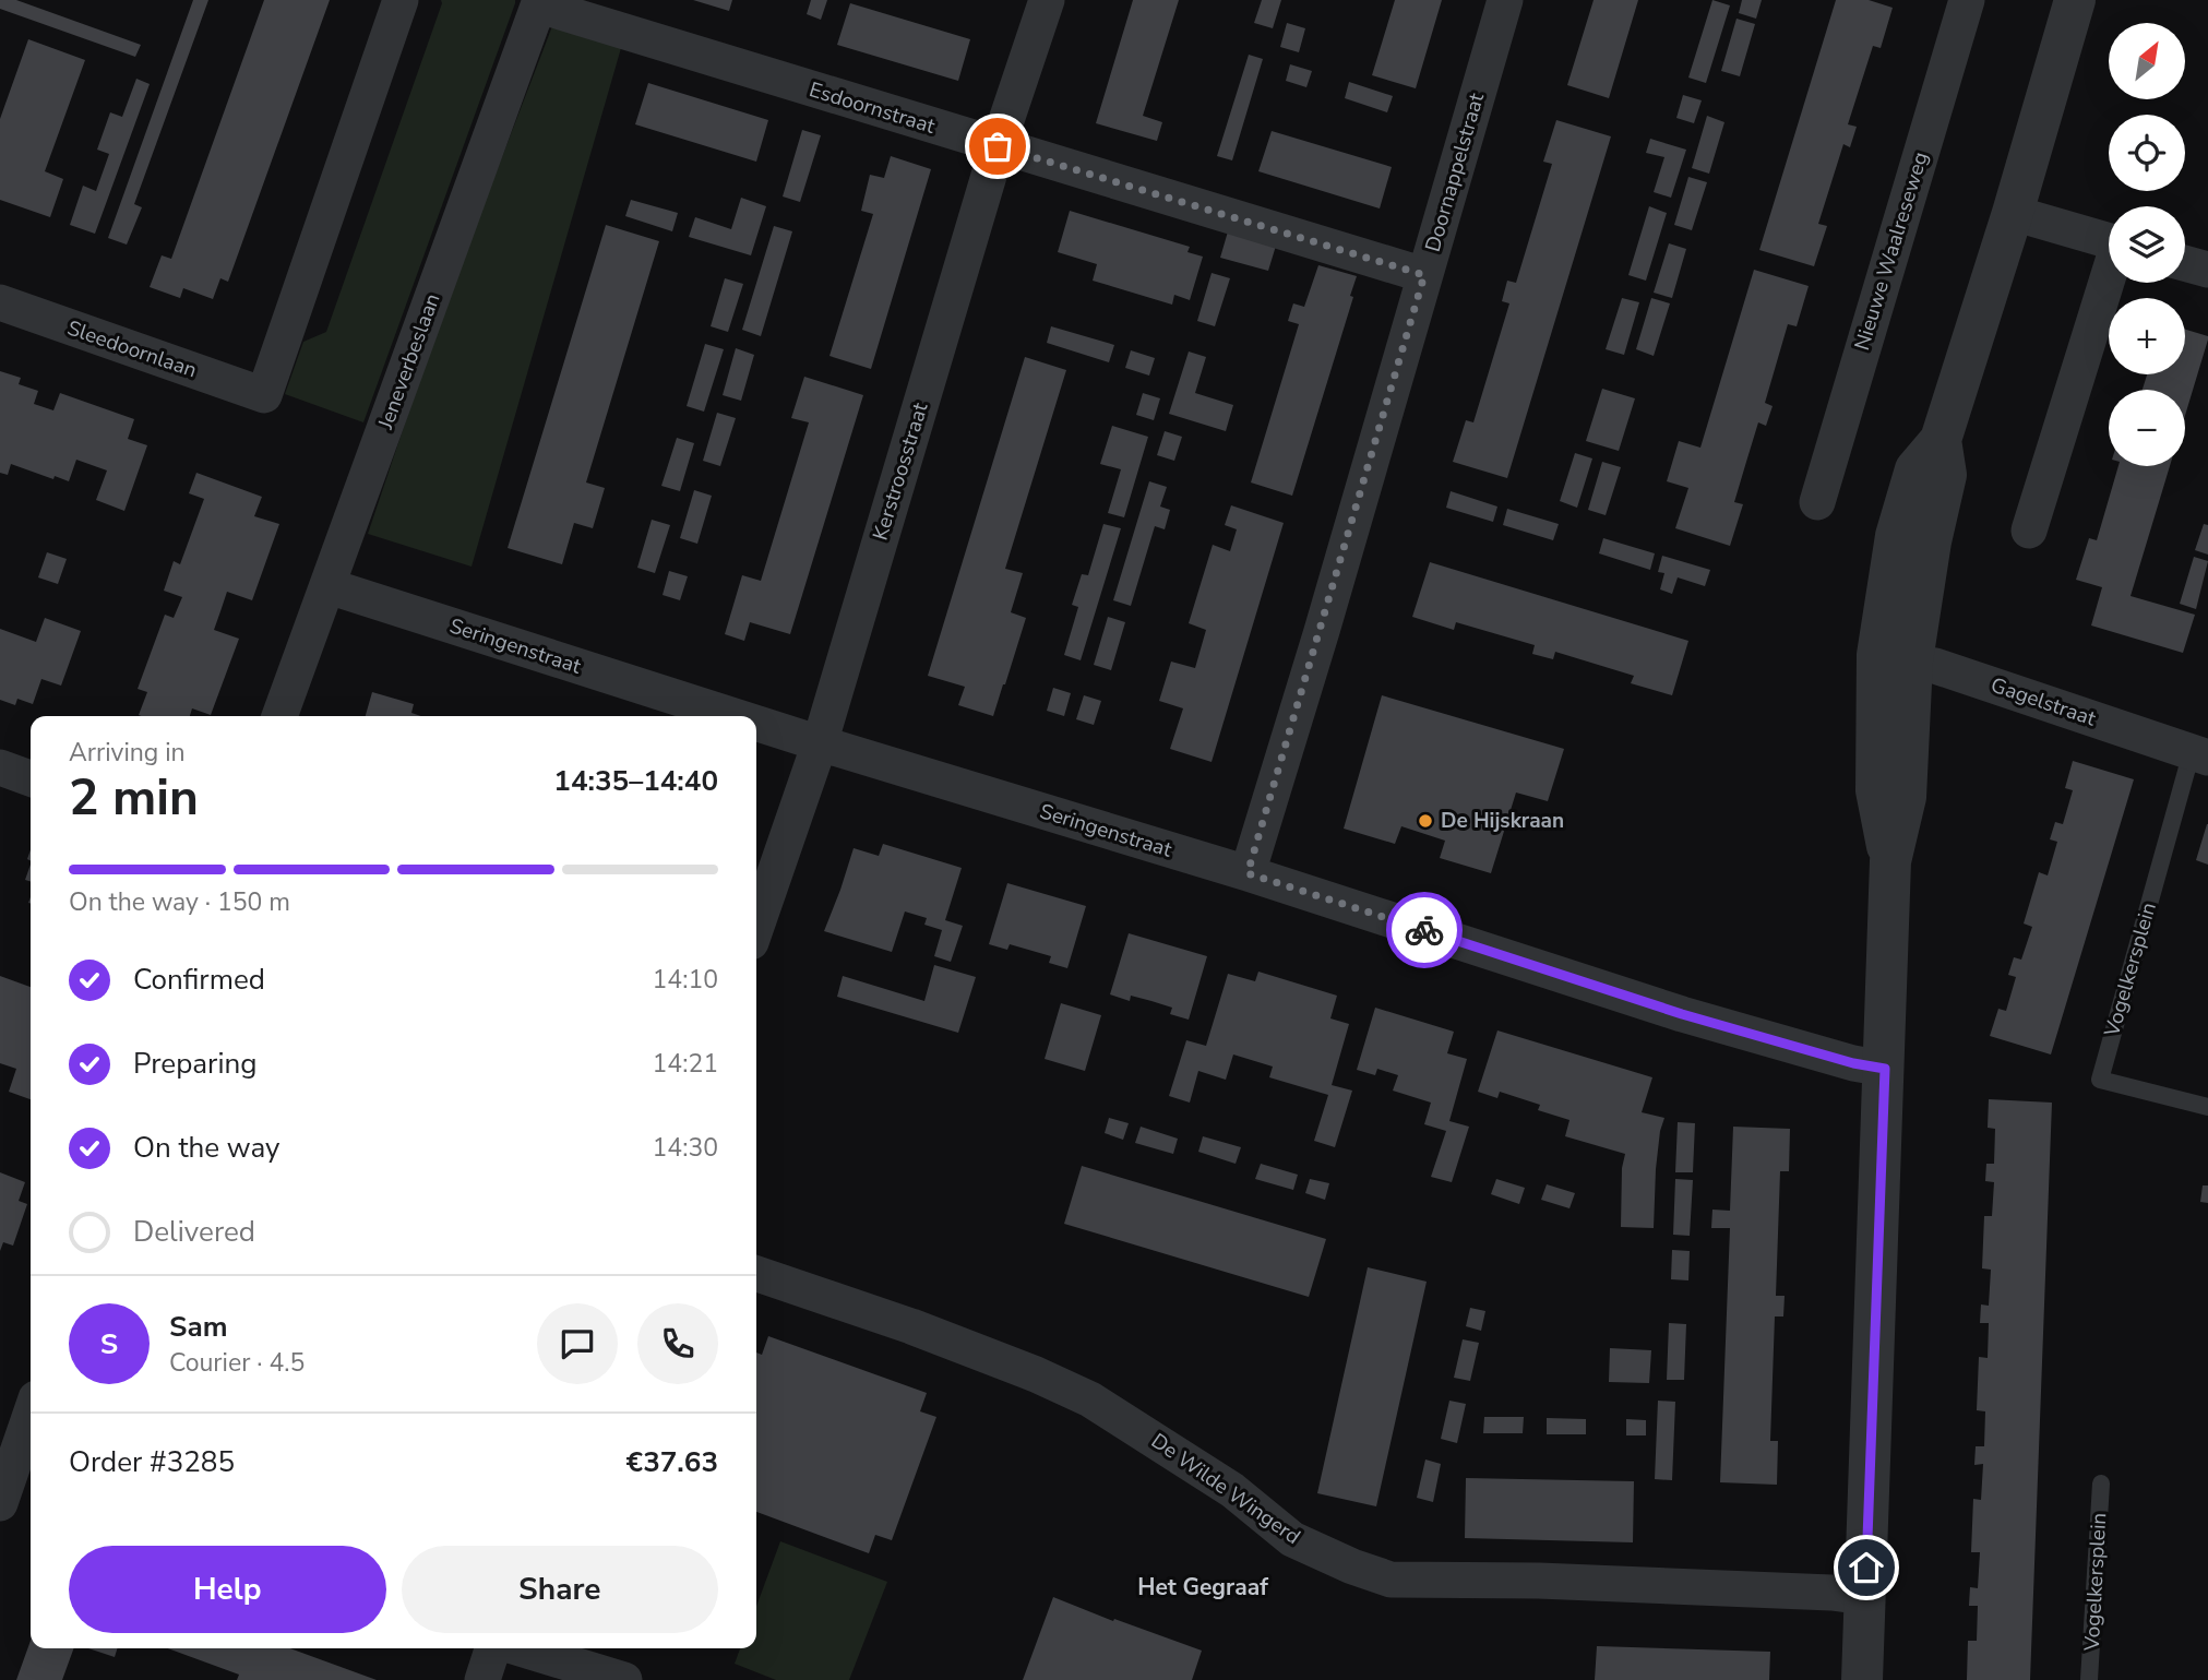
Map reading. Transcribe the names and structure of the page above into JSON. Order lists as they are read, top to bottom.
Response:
{
  "streets": {
    "street": [
      "Esdoornstraat",
      "Doornappelstraat",
      "Nieuwe Waalreseweg",
      "Sleedoornlaan",
      "Jeneverbeslaan",
      "Kerstroosstraat",
      "Seringenstraat",
      "Gagelstraat",
      "De Wilde Wingerd"
    ],
    "lane": ["Vogelkersplein"]
  },
  "crossings": [
    ["Esdoornstraat", "Doornappelstraat"],
    ["Esdoornstraat", "Jeneverbeslaan"],
    ["Esdoornstraat", "Kerstroosstraat"],
    ["Doornappelstraat", "Seringenstraat"],
    ["Jeneverbeslaan", "Seringenstraat"],
    ["Kerstroosstraat", "Seringenstraat"],
    ["Gagelstraat", "Vogelkersplein"]
  ],
  "districts": ["Het Gegraaf"],
  "places": ["De Hijskraan"],
  "north": "top right",
  "page": {
    "map_buttons": ["+", "−"],
    "heading": ["2 min", "Arriving in", "14:35–14:40"],
    "panel": [
      "Sam",
      "Courier · 4.5",
      "Order #3285",
      "€37.63"
    ],
    "bar": "On the way · 150 m",
    "list": [
      ["Confirmed", "14:10"],
      ["Preparing", "14:21"],
      ["On the way", "14:30"],
      "Delivered"
    ],
    "round": "S",
    "buttons": ["Help", "Share"]
  }
}
